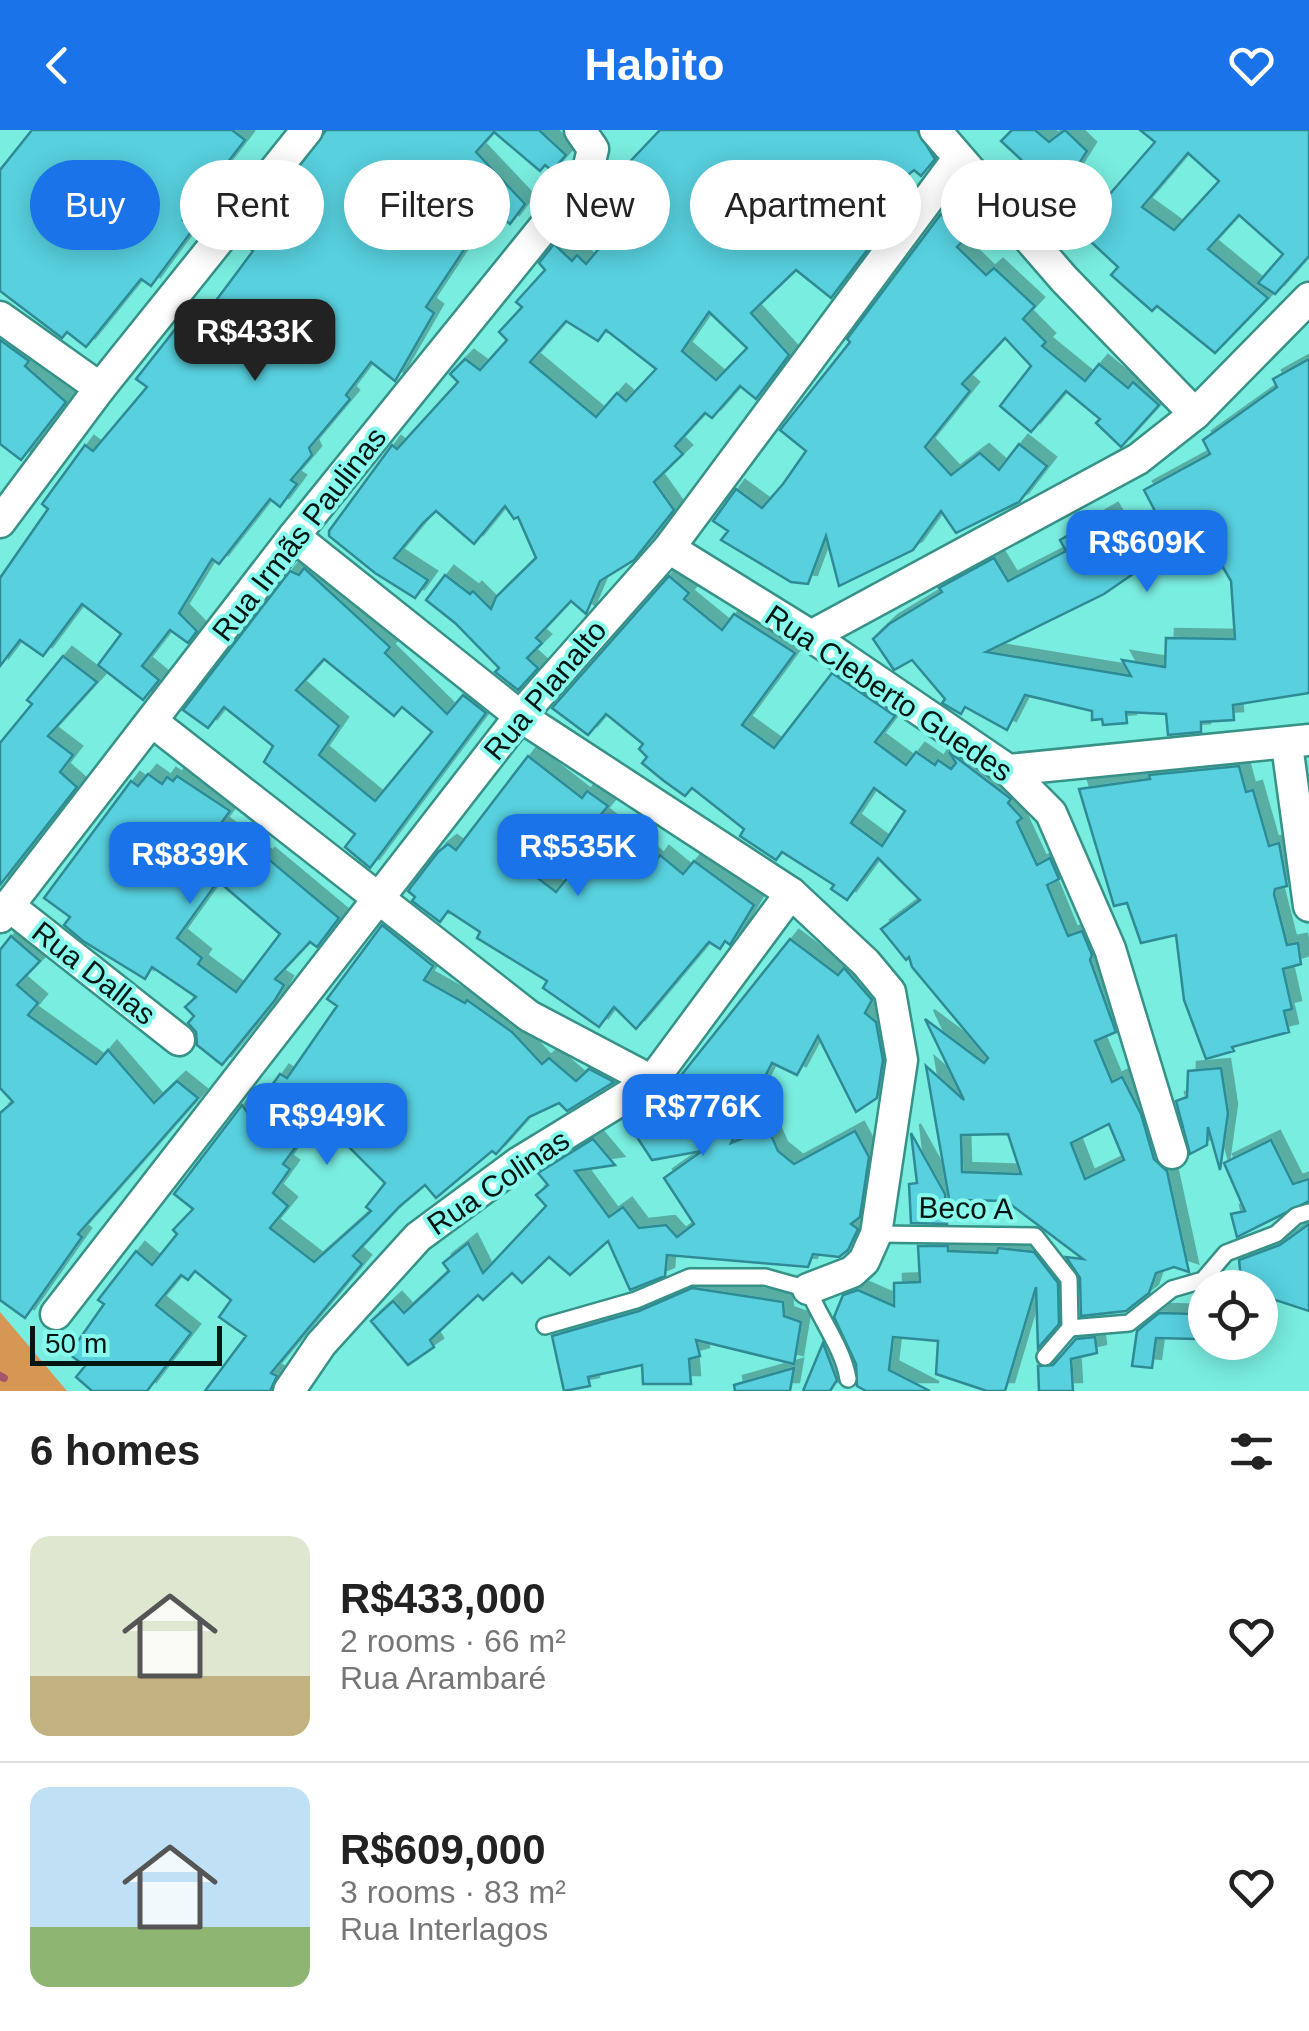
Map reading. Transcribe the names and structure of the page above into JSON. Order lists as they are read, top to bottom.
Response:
{
  "streets": {
    "street": [
      "Rua Irmãs Paulinas",
      "Rua Planalto",
      "Rua Cleberto Guedes",
      "Rua Dallas",
      "Rua Colinas"
    ],
    "lane": ["Beco A"]
  },
  "crossings": [
    ["Rua Irmãs Paulinas", "Rua Dallas"],
    ["Rua Planalto", "Rua Cleberto Guedes"]
  ],
  "scale_bar": "50 m",
  "page": {
    "header": "Habito",
    "chip": [
      "Buy",
      "Rent",
      "Filters",
      "New",
      "Apartment",
      "House"
    ],
    "price": [
      "R$433K",
      "R$609K",
      "R$535K",
      "R$839K",
      "R$776K",
      "R$949K"
    ],
    "scale": "50 m",
    "heading": "6 homes",
    "list": [
      {
        "name": "R$433,000",
        "note": "2 rooms · 66 m² · Rua Arambaré"
      },
      {
        "name": "R$609,000",
        "note": "3 rooms · 83 m² · Rua Interlagos"
      }
    ]
  }
}
